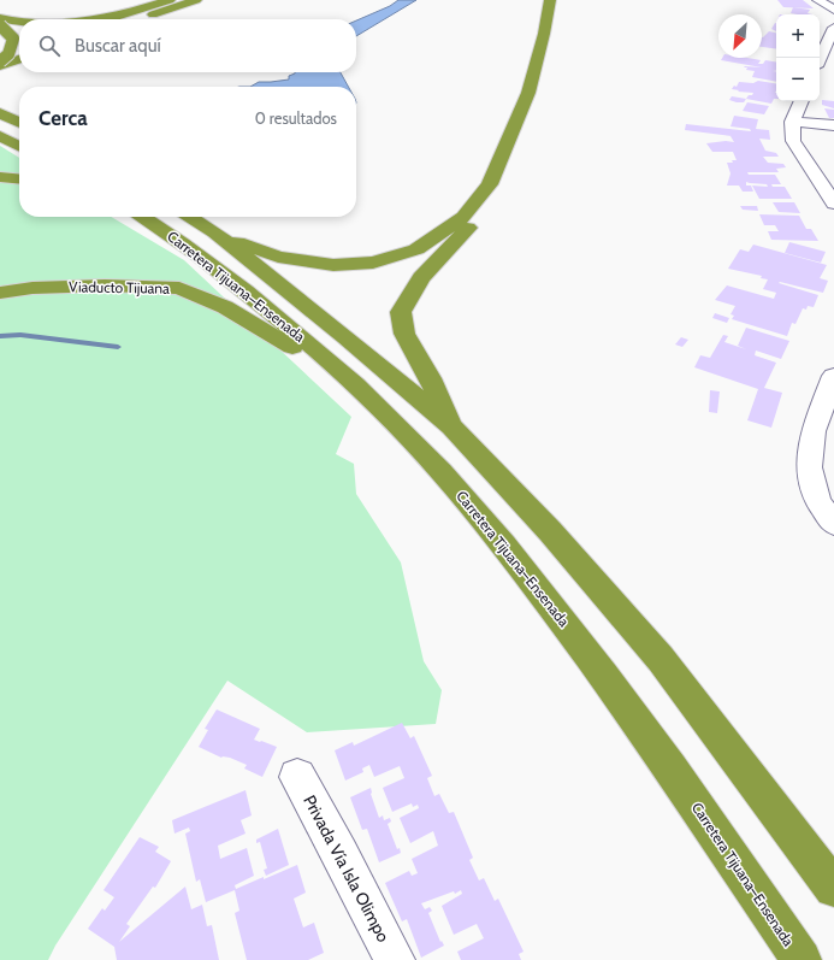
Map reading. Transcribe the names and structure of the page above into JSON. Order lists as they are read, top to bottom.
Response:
{
  "streets": {
    "highway": ["Carretera Tijuana–Ensenada", "Viaducto Tijuana"],
    "street": ["Privada Vía Isla Olimpo"]
  },
  "crossings": [
    ["Carretera Tijuana–Ensenada", "Viaducto Tijuana"]
  ],
  "north": "bottom left",
  "page": {
    "map_buttons": ["+", "−"],
    "search": "Buscar aquí",
    "heading": ["Cerca", "0 resultados"]
  }
}
